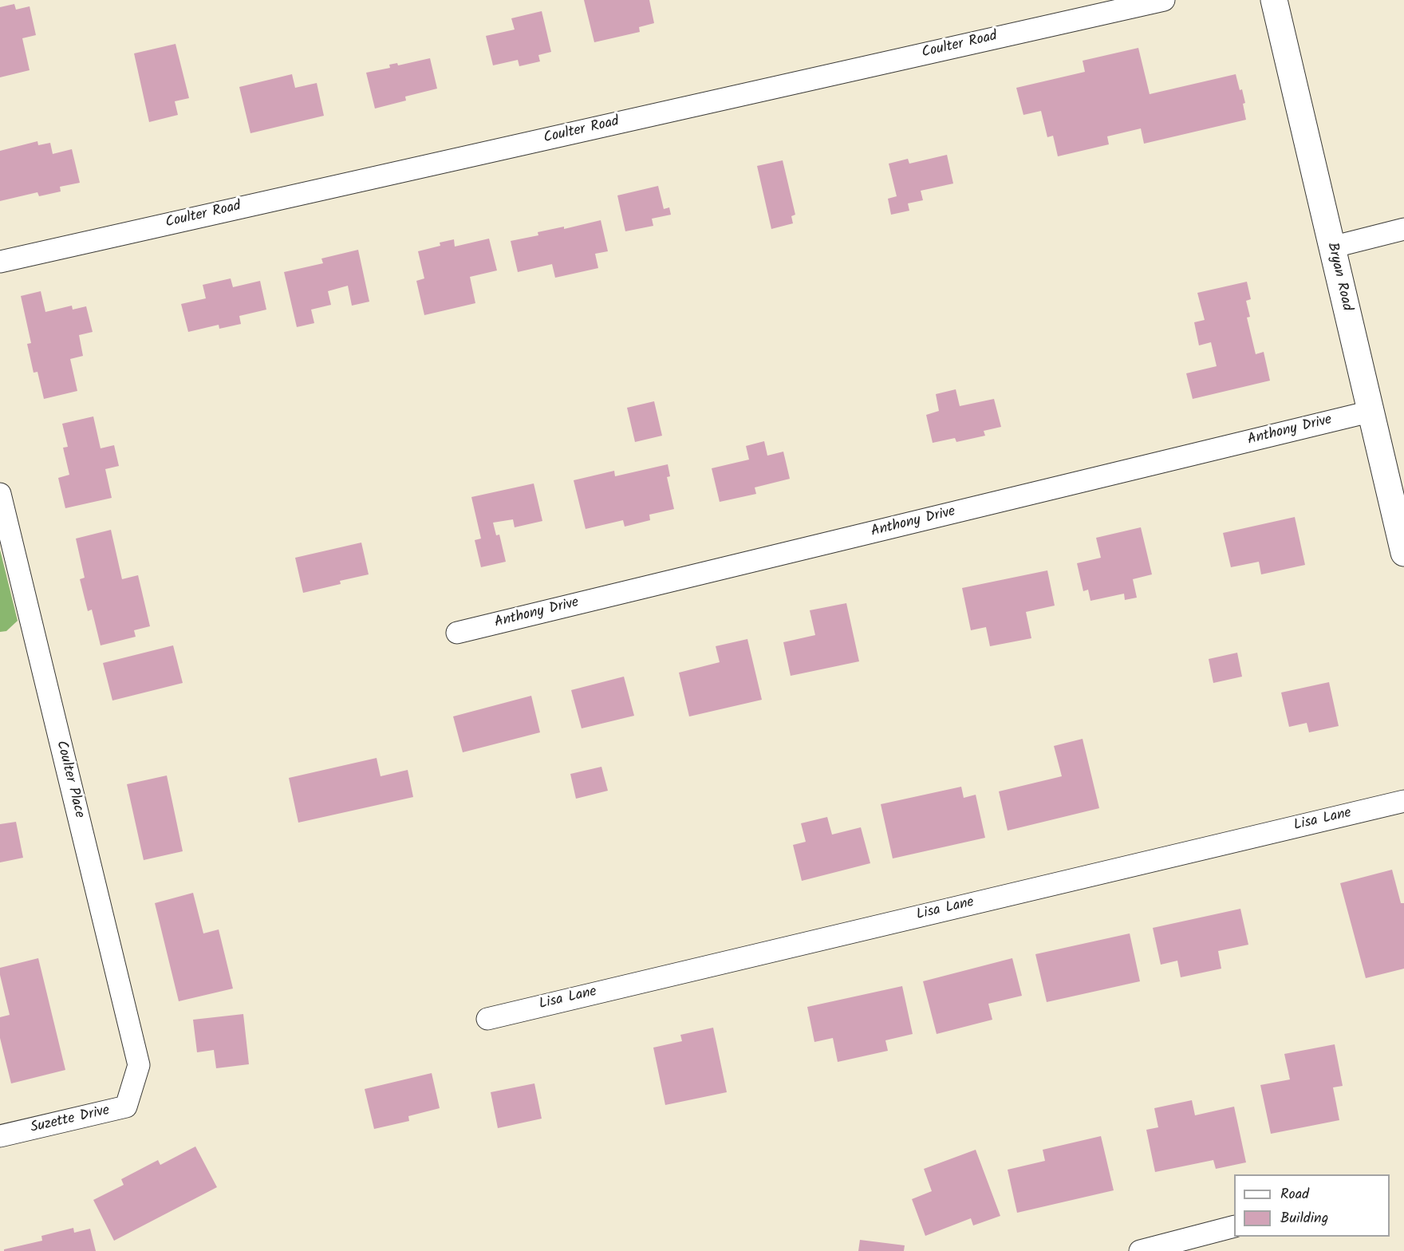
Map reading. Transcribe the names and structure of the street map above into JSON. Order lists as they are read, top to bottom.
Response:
{
  "streets": {
    "street": [
      "Coulter Road",
      "Bryan Road",
      "Anthony Drive",
      "Coulter Place",
      "Lisa Lane",
      "Suzette Drive"
    ]
  },
  "crossings": [
    ["Bryan Road", "Anthony Drive"],
    ["Coulter Place", "Suzette Drive"]
  ],
  "legend": ["Road", "Building"]
}
